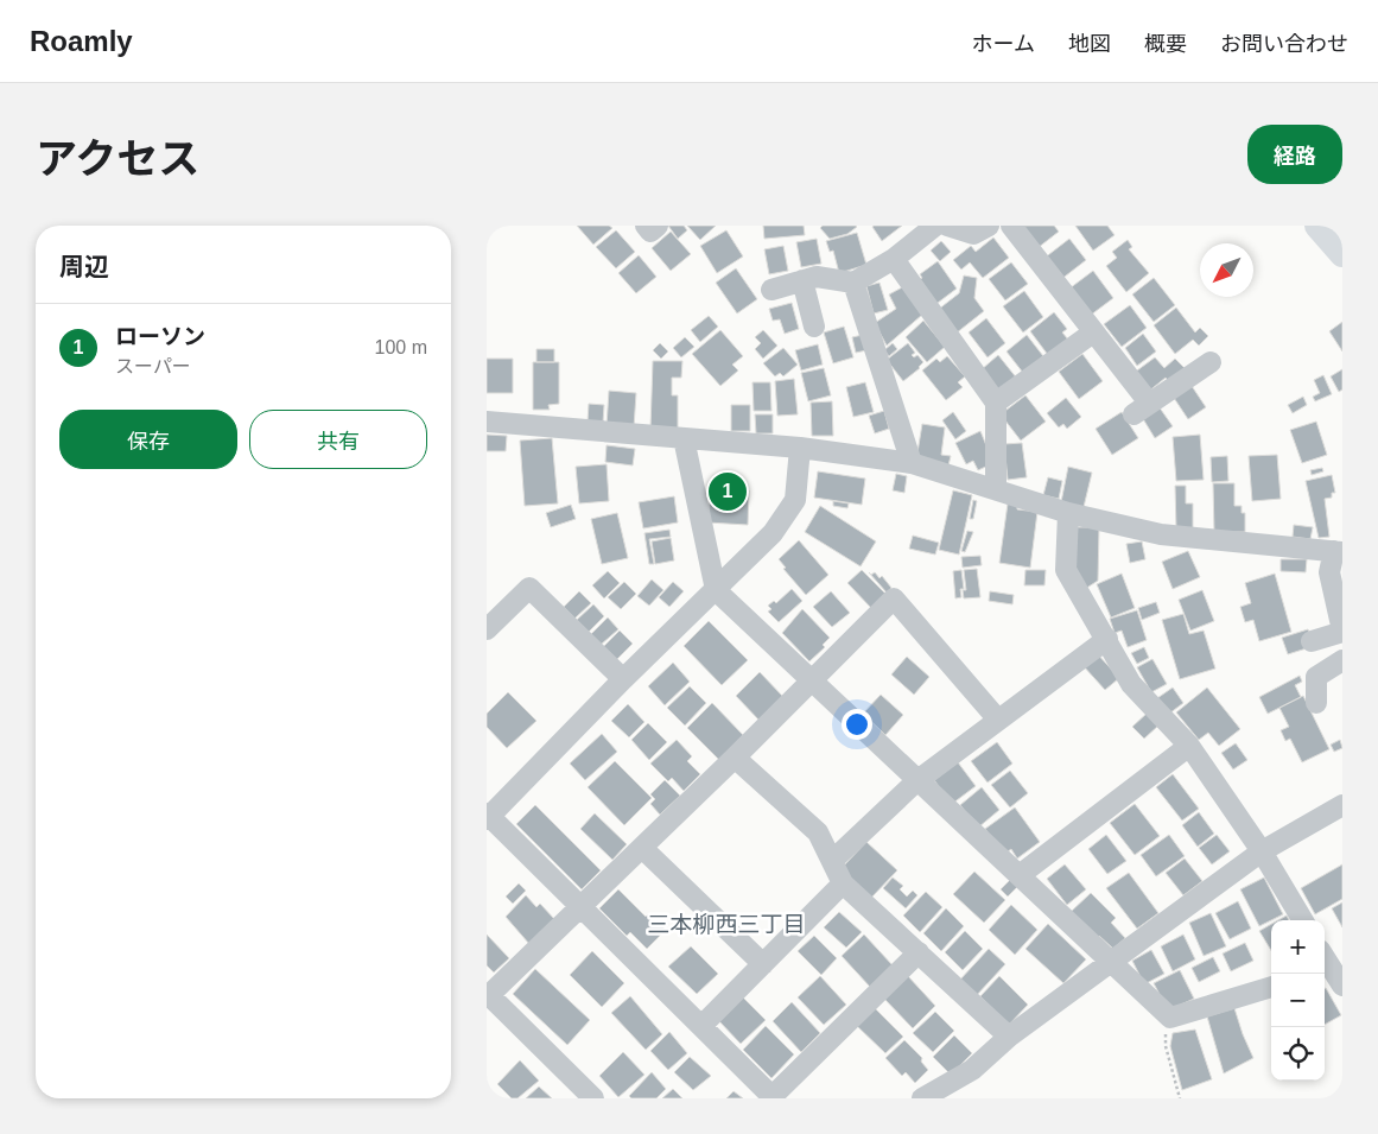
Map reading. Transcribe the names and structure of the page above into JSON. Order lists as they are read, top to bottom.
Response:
{
  "districts": ["三本柳西三丁目"],
  "north": "bottom left",
  "page": {
    "header": "Roamly",
    "nav": [
      "ホーム",
      "地図",
      "概要",
      "お問い合わせ"
    ],
    "title": "アクセス",
    "buttons": [
      "経路",
      ["保存", "共有"]
    ],
    "heading": "周辺",
    "list": [
      {
        "mark": "1",
        "name": "ローソン",
        "note": "スーパー",
        "value": "100 m"
      }
    ],
    "pins": "1",
    "map_buttons": ["+", "−"]
  }
}
